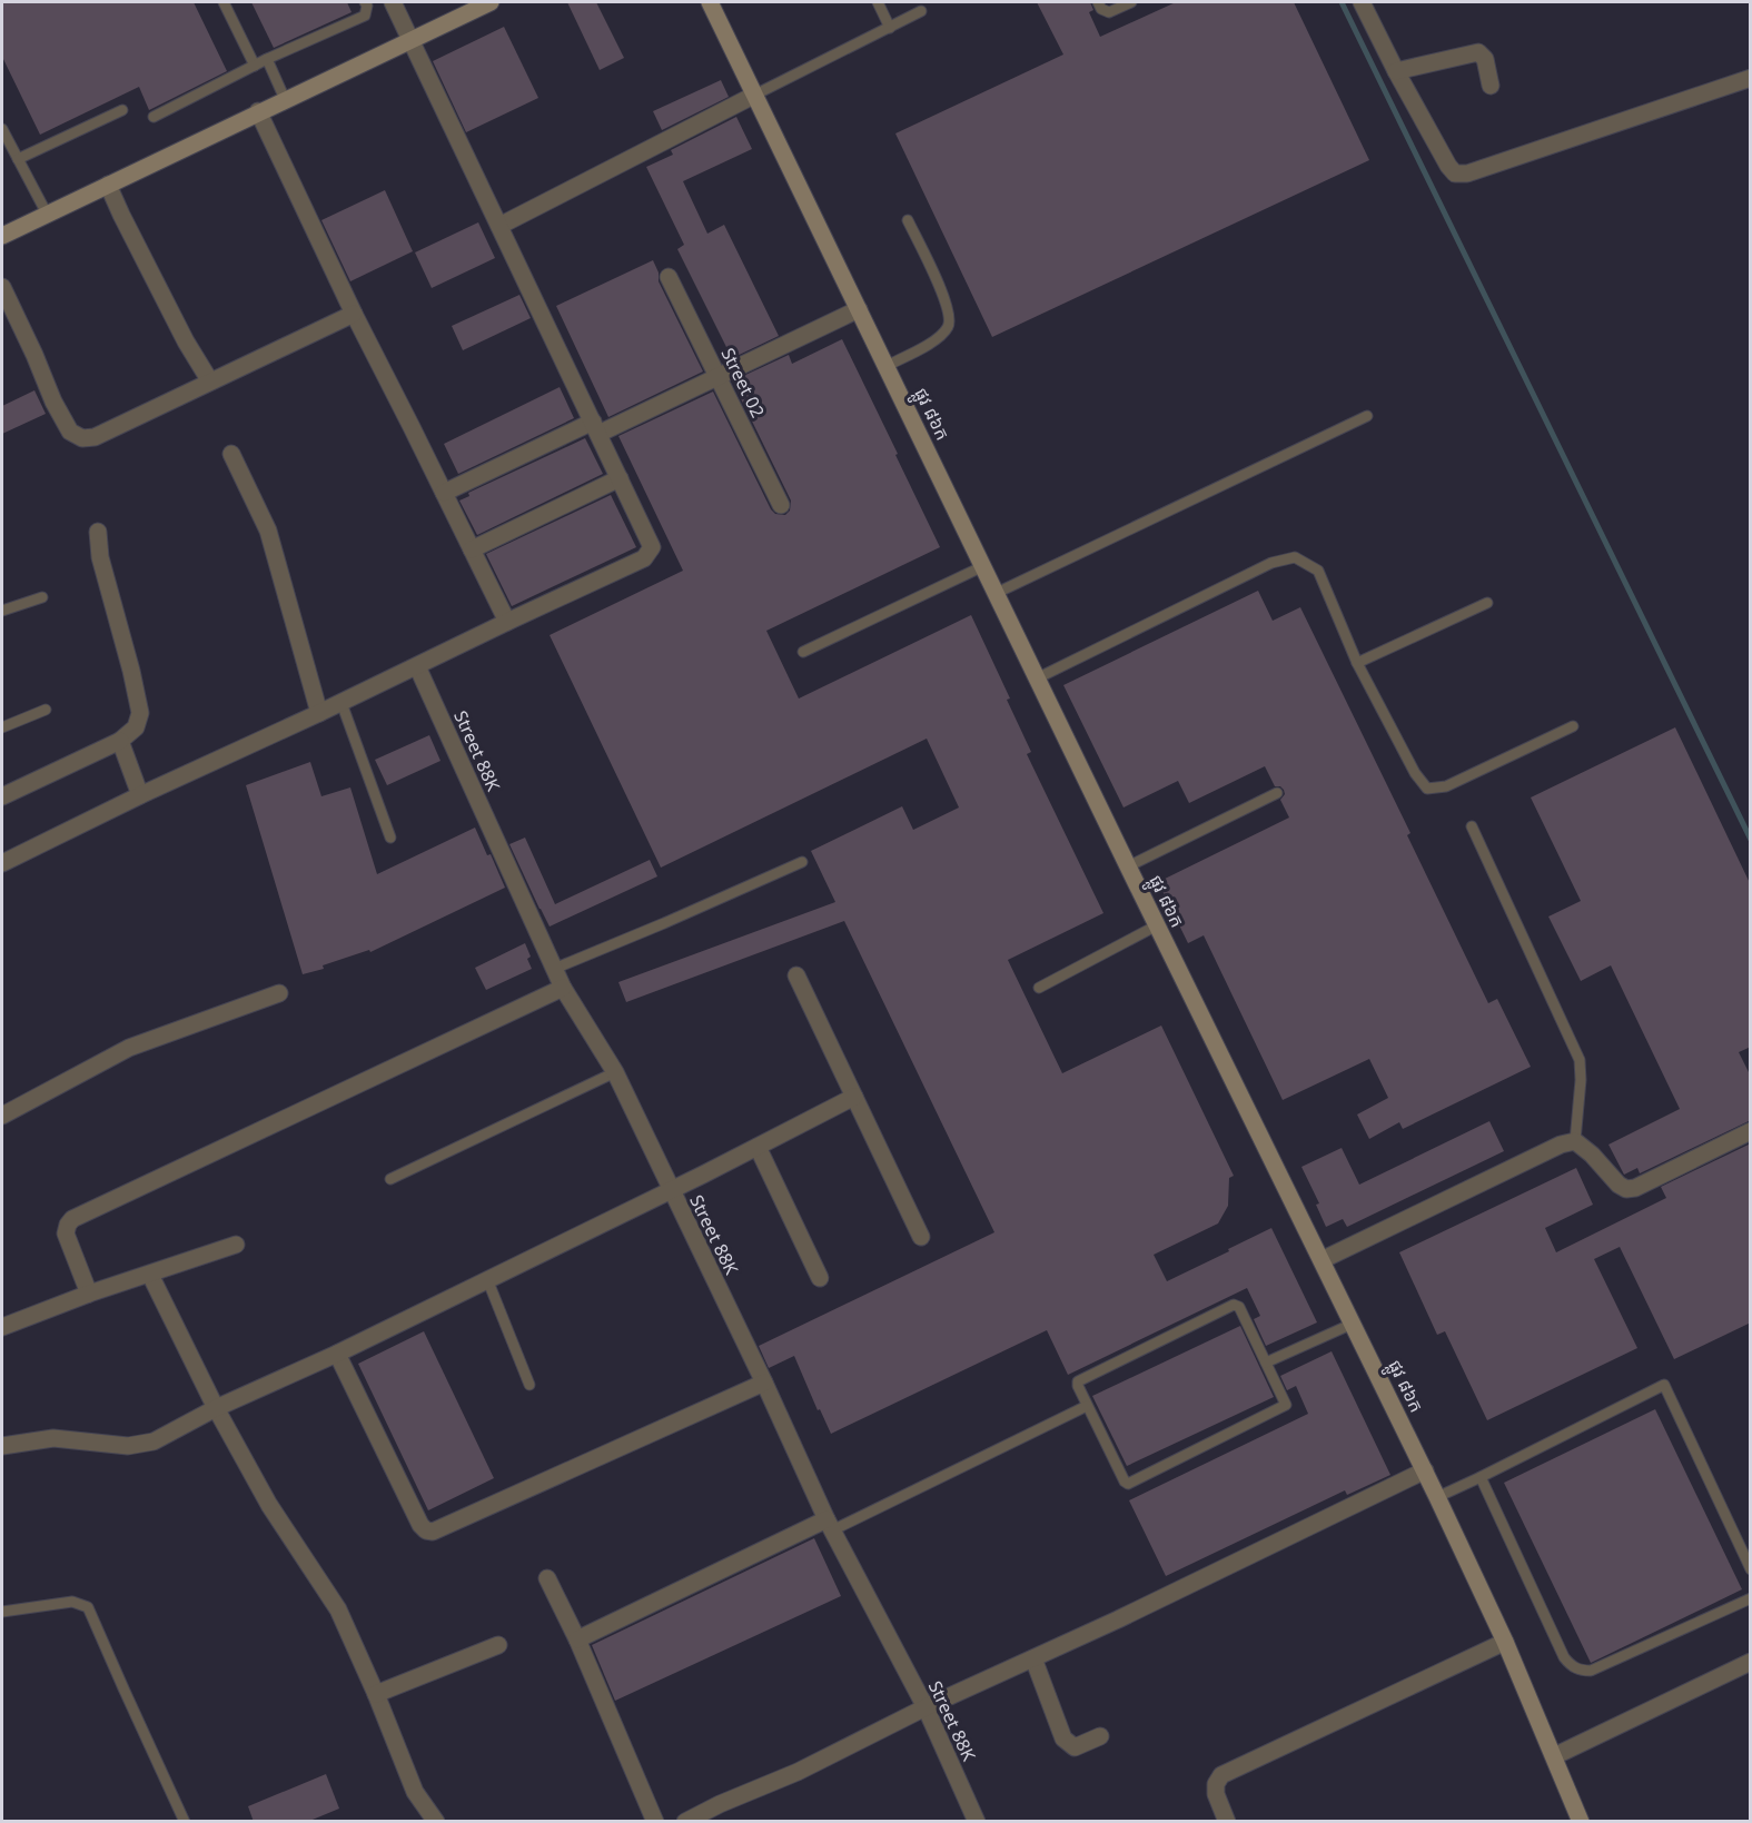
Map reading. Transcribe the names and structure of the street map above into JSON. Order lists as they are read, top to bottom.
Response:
{
  "streets": {
    "street": ["Street 02", "ផ្លូវ ៨៦ក", "Street 88K"]
  }
}
